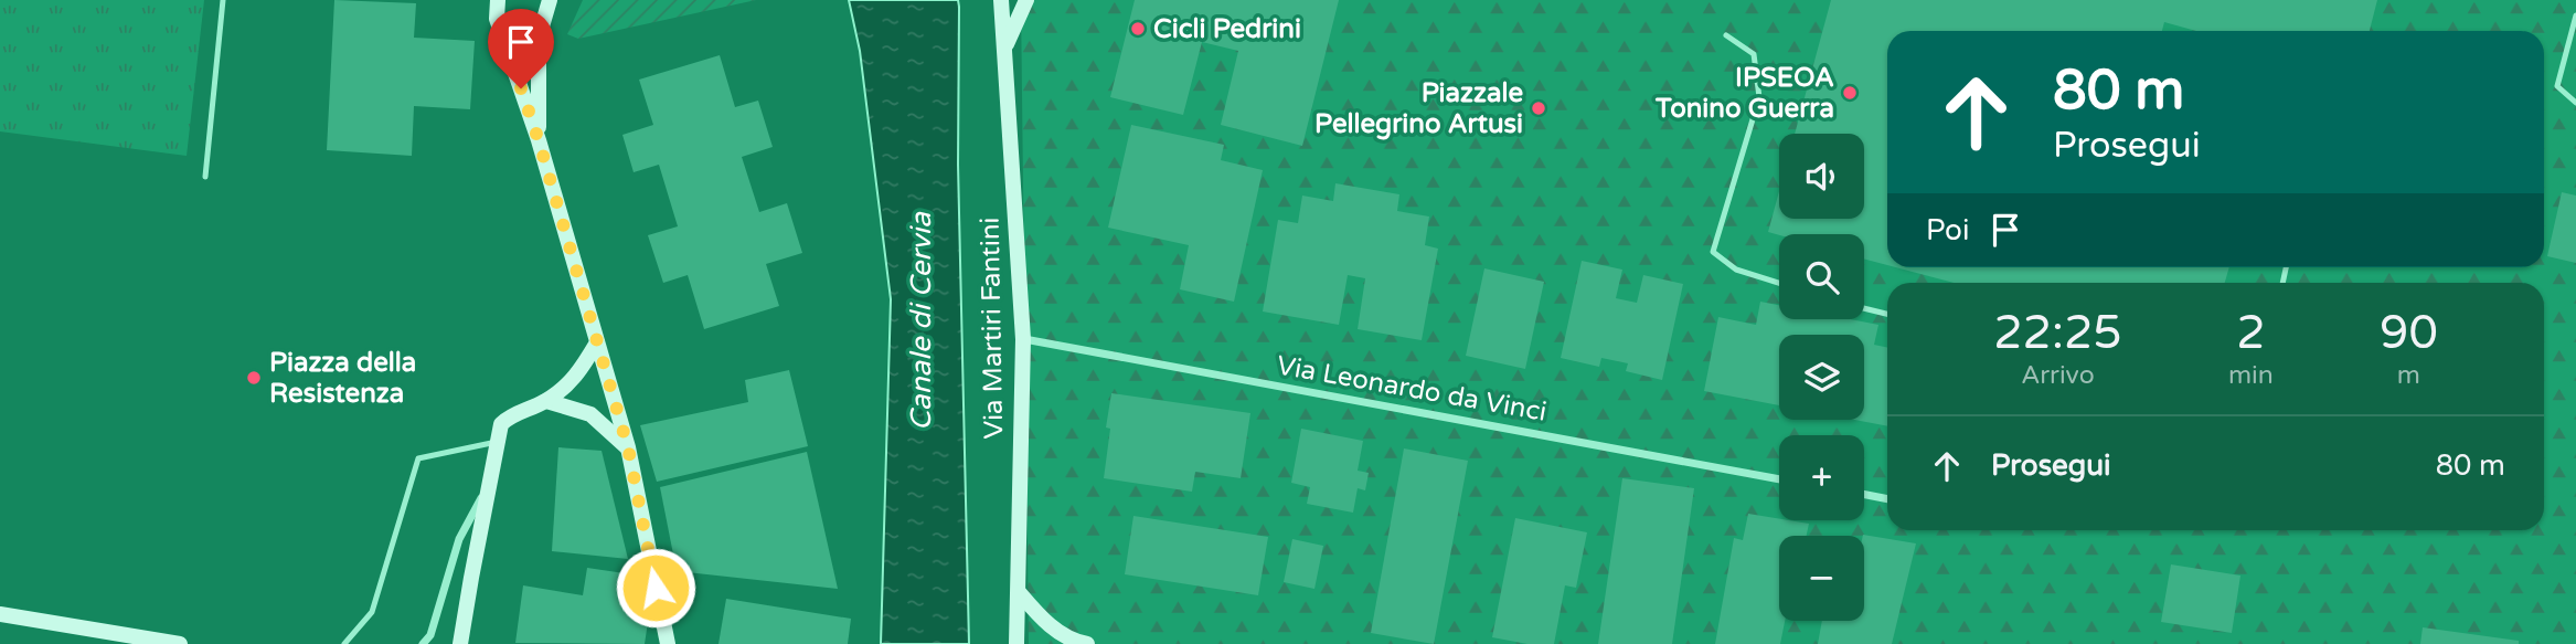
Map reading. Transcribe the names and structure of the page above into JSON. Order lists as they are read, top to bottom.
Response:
{
  "streets": {
    "street": ["Via Martiri Fantini", "Via Leonardo da Vinci"]
  },
  "crossings": [
    ["Via Martiri Fantini", "Via Leonardo da Vinci"]
  ],
  "water": ["Canale di Cervia"],
  "places": [
    "Cicli Pedrini",
    "IPSEOA Tonino Guerra",
    "Piazzale Pellegrino Artusi",
    "Piazza della Resistenza"
  ],
  "page": {
    "turn": ["80 m", "Prosegui"],
    "map_buttons": ["+", "−"],
    "then": "Poi",
    "eta": [
      "22:25",
      "Arrivo",
      "2",
      "min",
      "90",
      "m"
    ],
    "list": [
      {
        "name": "Prosegui",
        "value": "80 m"
      }
    ]
  }
}
